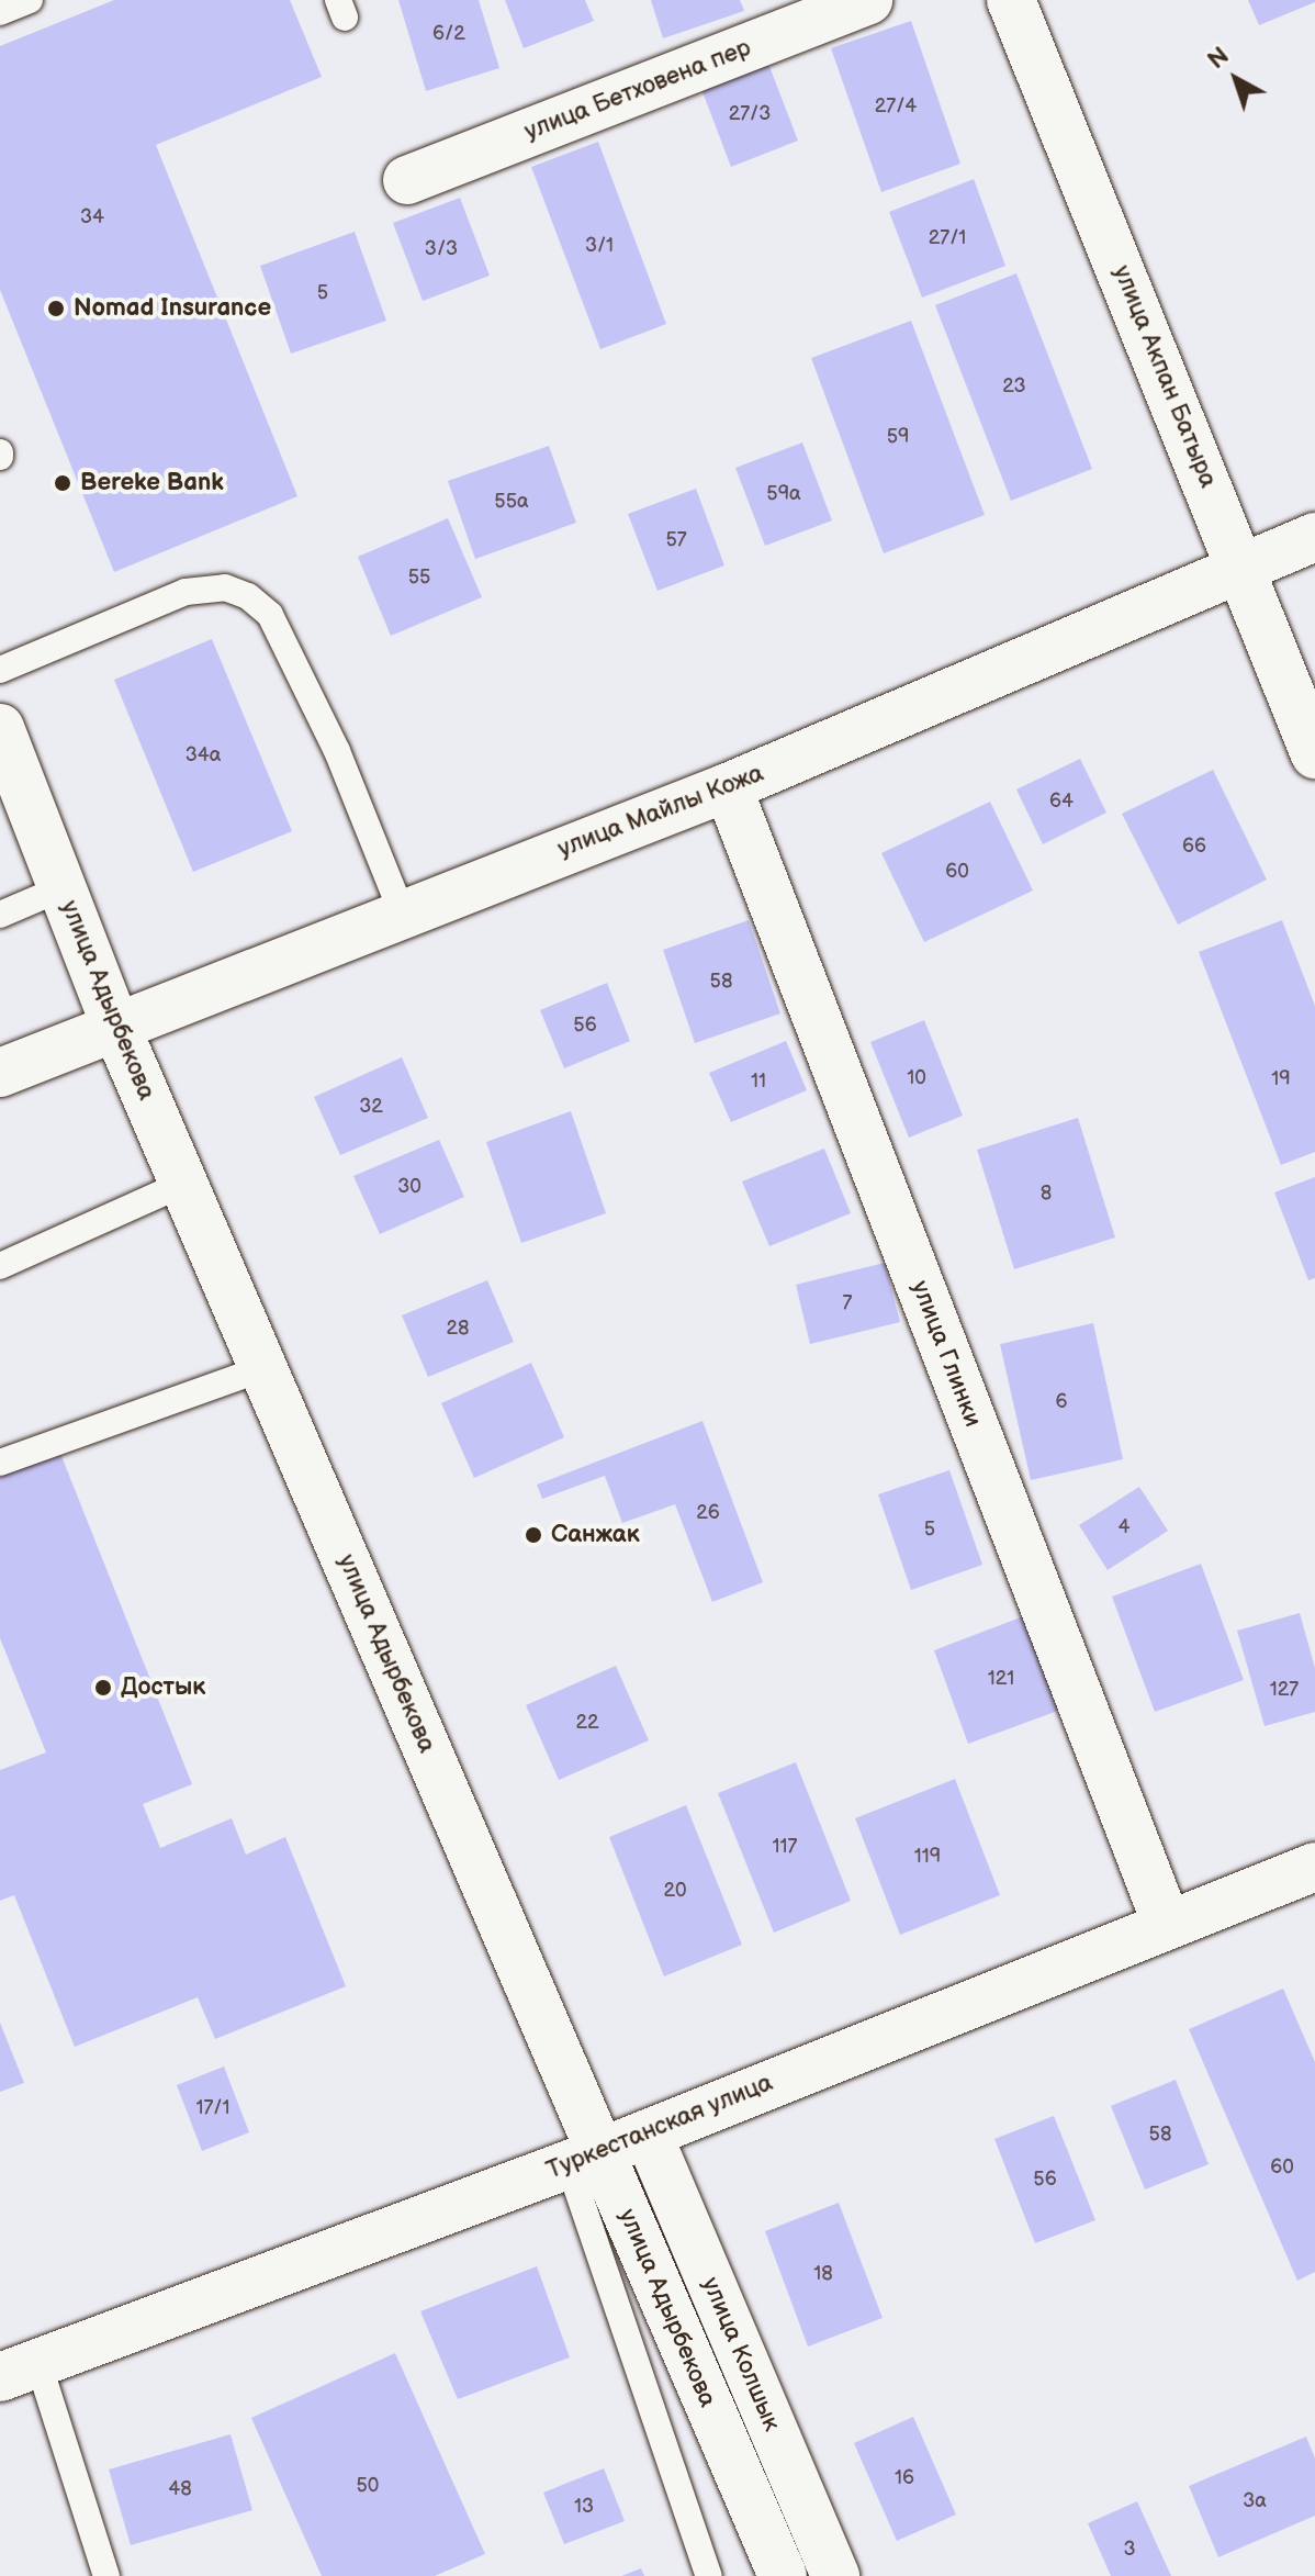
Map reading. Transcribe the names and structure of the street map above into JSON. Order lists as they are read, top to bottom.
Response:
{
  "streets": {
    "street": [
      "улица Бетховена пер",
      "улица Акпан Батыра",
      "улица Майлы Кожа",
      "улица Адырбекова",
      "улица Глинки",
      "Туркестанская улица",
      "улица Колшык"
    ]
  },
  "crossings": [
    ["улица Акпан Батыра", "улица Майлы Кожа"],
    ["улица Майлы Кожа", "улица Адырбекова"],
    ["улица Майлы Кожа", "улица Глинки"],
    ["улица Адырбекова", "Туркестанская улица"],
    ["улица Глинки", "Туркестанская улица"],
    ["Туркестанская улица", "улица Колшык"]
  ],
  "places": [
    "Nomad Insurance",
    "Bereke Bank",
    "Санжак",
    "Достык"
  ],
  "house_numbers": [
    "6/2",
    "27/4",
    "27/3",
    "34",
    "27/1",
    "3/1",
    "3/3",
    "5",
    "23",
    "59",
    "59а",
    "55а",
    "57",
    "55",
    "34а",
    "64",
    "66",
    "60",
    "58",
    "56",
    "10",
    "19",
    "11",
    "32",
    "30",
    "8",
    "7",
    "28",
    "6",
    "26",
    "4",
    "5",
    "121",
    "127",
    "22",
    "117",
    "119",
    "20",
    "17/1",
    "58",
    "60",
    "56",
    "18",
    "16",
    "50",
    "48",
    "3а",
    "13",
    "3"
  ],
  "north": "top left"
}
